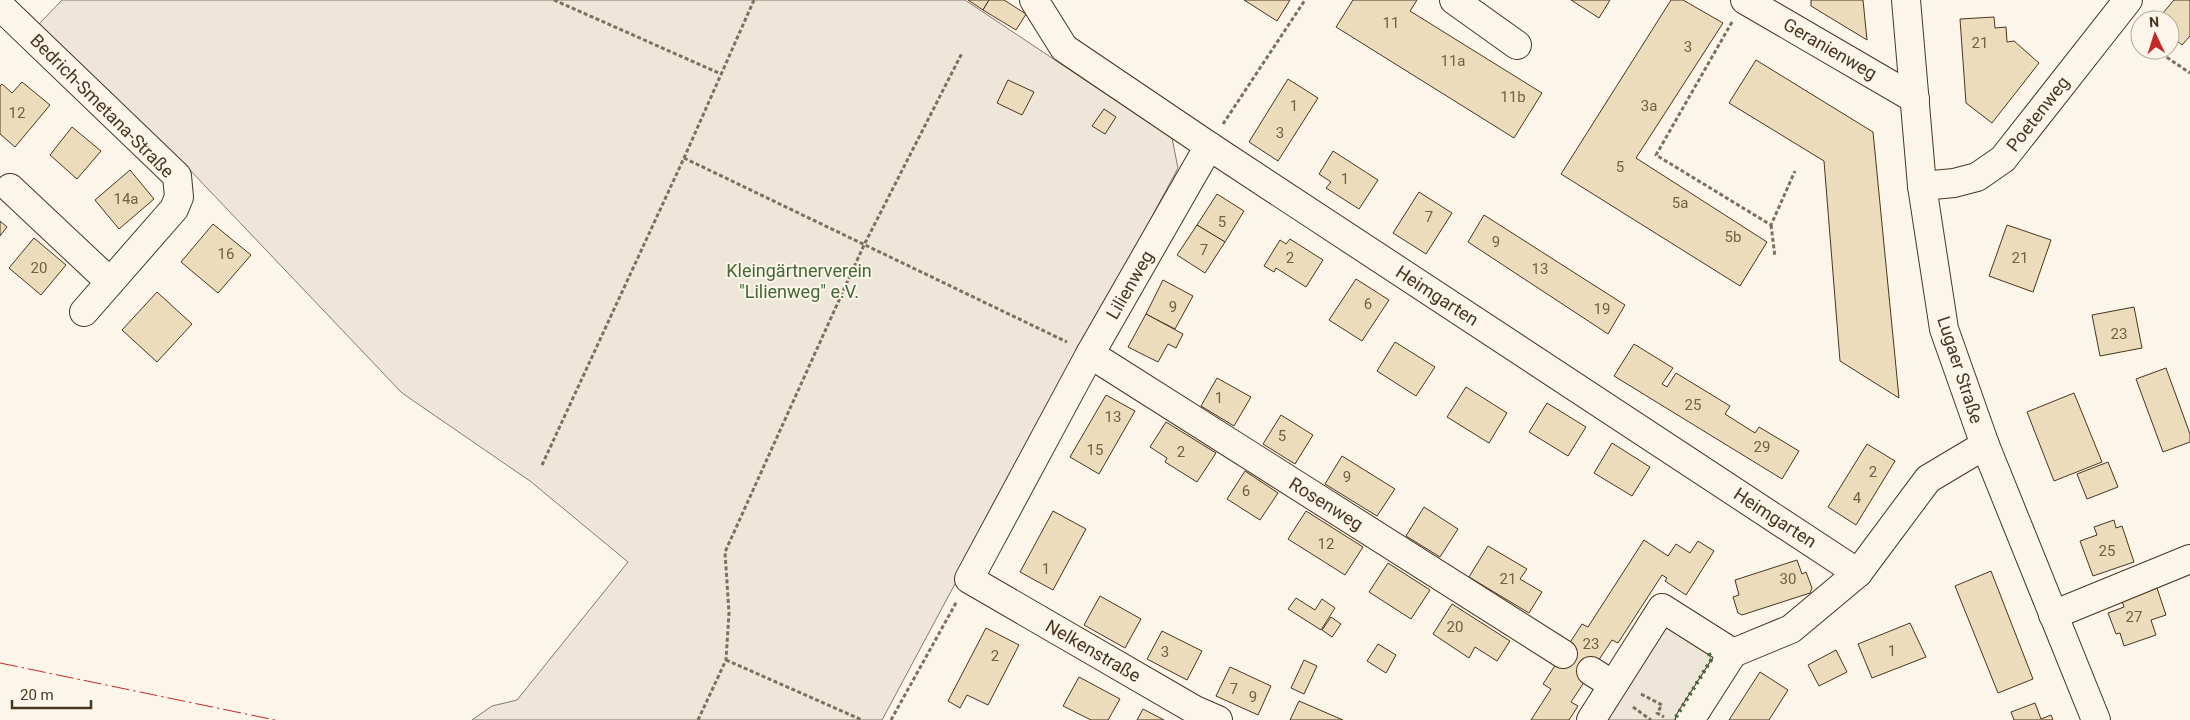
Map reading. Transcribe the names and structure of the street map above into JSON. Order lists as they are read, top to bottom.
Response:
{
  "streets": {
    "street": [
      "Geranienweg",
      "Bedrich-Smetana-Straße",
      "Poetenweg",
      "Lilienweg",
      "Heimgarten",
      "Lugaer Straße",
      "Rosenweg",
      "Nelkenstraße"
    ]
  },
  "crossings": [
    ["Geranienweg", "Lugaer Straße"],
    ["Poetenweg", "Lugaer Straße"],
    ["Lilienweg", "Heimgarten"],
    ["Lilienweg", "Rosenweg"],
    ["Lilienweg", "Nelkenstraße"]
  ],
  "parks": ["Kleingärtnerverein \"Lilienweg\" e.V."],
  "house_numbers": [
    "11",
    "21",
    "3",
    "11a",
    "11b",
    "1",
    "3a",
    "12",
    "3",
    "5",
    "1",
    "14a",
    "5a",
    "7",
    "5",
    "5b",
    "9",
    "7",
    "16",
    "2",
    "21",
    "20",
    "13",
    "6",
    "9",
    "19",
    "23",
    "1",
    "25",
    "13",
    "5",
    "29",
    "15",
    "2",
    "2",
    "9",
    "6",
    "4",
    "12",
    "25",
    "1",
    "21",
    "30",
    "27",
    "20",
    "23",
    "1",
    "3",
    "2",
    "7",
    "9"
  ],
  "scale_bar": "20 m",
  "north": "top"
}
